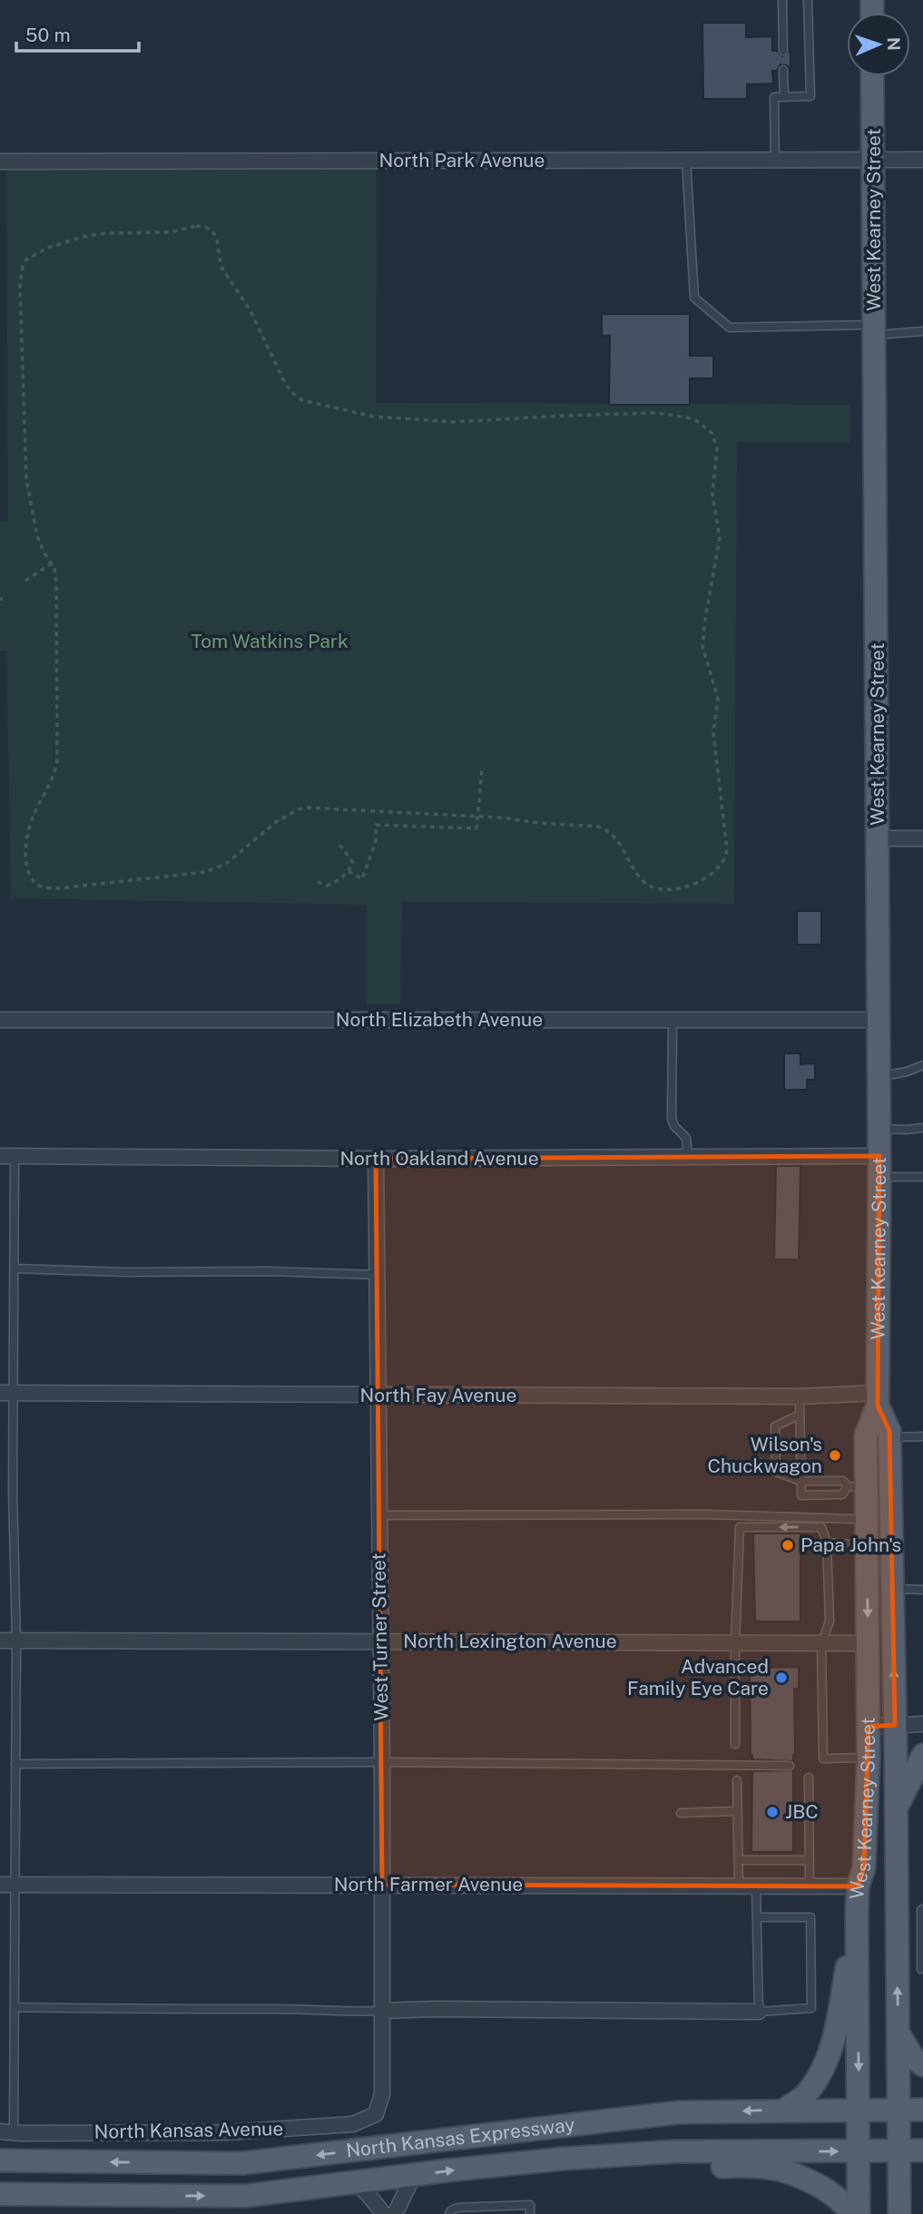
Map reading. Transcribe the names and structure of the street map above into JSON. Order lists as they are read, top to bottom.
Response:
{
  "streets": {
    "main road": ["West Kearney Street", "North Kansas Expressway"],
    "street": [
      "North Park Avenue",
      "North Elizabeth Avenue",
      "North Oakland Avenue",
      "North Fay Avenue",
      "West Turner Street",
      "North Lexington Avenue",
      "North Farmer Avenue",
      "North Kansas Avenue"
    ]
  },
  "crossings": [
    ["North Park Avenue", "West Kearney Street"],
    ["West Kearney Street", "North Elizabeth Avenue"],
    ["West Kearney Street", "North Oakland Avenue"],
    ["West Kearney Street", "North Fay Avenue"],
    ["West Kearney Street", "North Lexington Avenue"],
    ["West Kearney Street", "North Farmer Avenue"],
    ["West Kearney Street", "North Kansas Expressway"],
    ["North Oakland Avenue", "West Turner Street"],
    ["North Fay Avenue", "West Turner Street"],
    ["West Turner Street", "North Lexington Avenue"],
    ["West Turner Street", "North Farmer Avenue"],
    ["West Turner Street", "North Kansas Avenue"]
  ],
  "parks": ["Tom Watkins Park"],
  "places": [
    "Wilson's Chuckwagon",
    "Papa John's",
    "Advanced Family Eye Care",
    "JBC"
  ],
  "scale_bar": "50 m",
  "north": "right"
}
